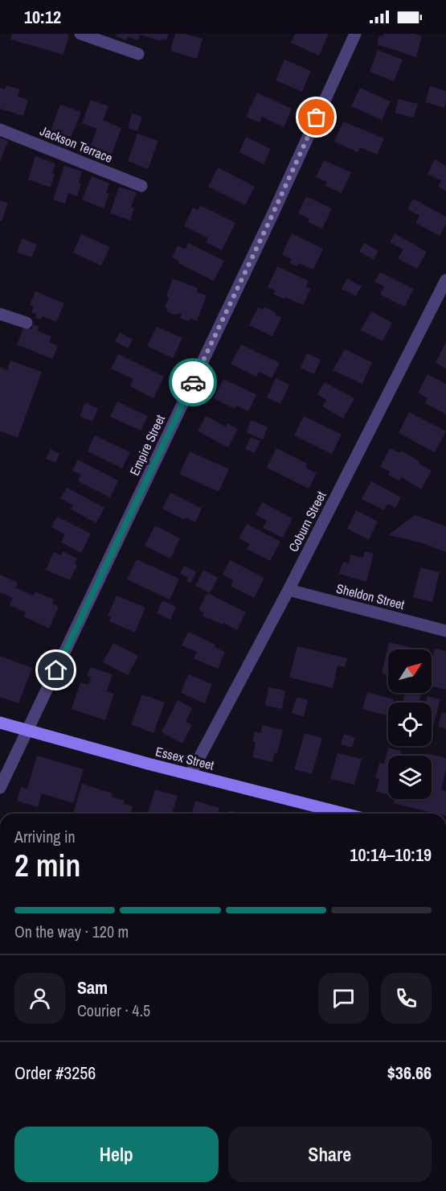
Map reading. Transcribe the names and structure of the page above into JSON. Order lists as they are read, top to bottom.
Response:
{
  "streets": {
    "main road": ["Essex Street"],
    "street": [
      "Jackson Terrace",
      "Empire Street",
      "Coburn Street",
      "Sheldon Street"
    ]
  },
  "crossings": [
    ["Empire Street", "Essex Street"],
    ["Coburn Street", "Sheldon Street"],
    ["Coburn Street", "Essex Street"]
  ],
  "north": "top right",
  "page": {
    "status": "10:12",
    "heading": ["2 min", "Arriving in", "10:14–10:19"],
    "panel": [
      "Sam",
      "Courier · 4.5",
      "Order #3256",
      "$36.66"
    ],
    "bar": "On the way · 120 m",
    "buttons": ["Help", "Share"]
  }
}
